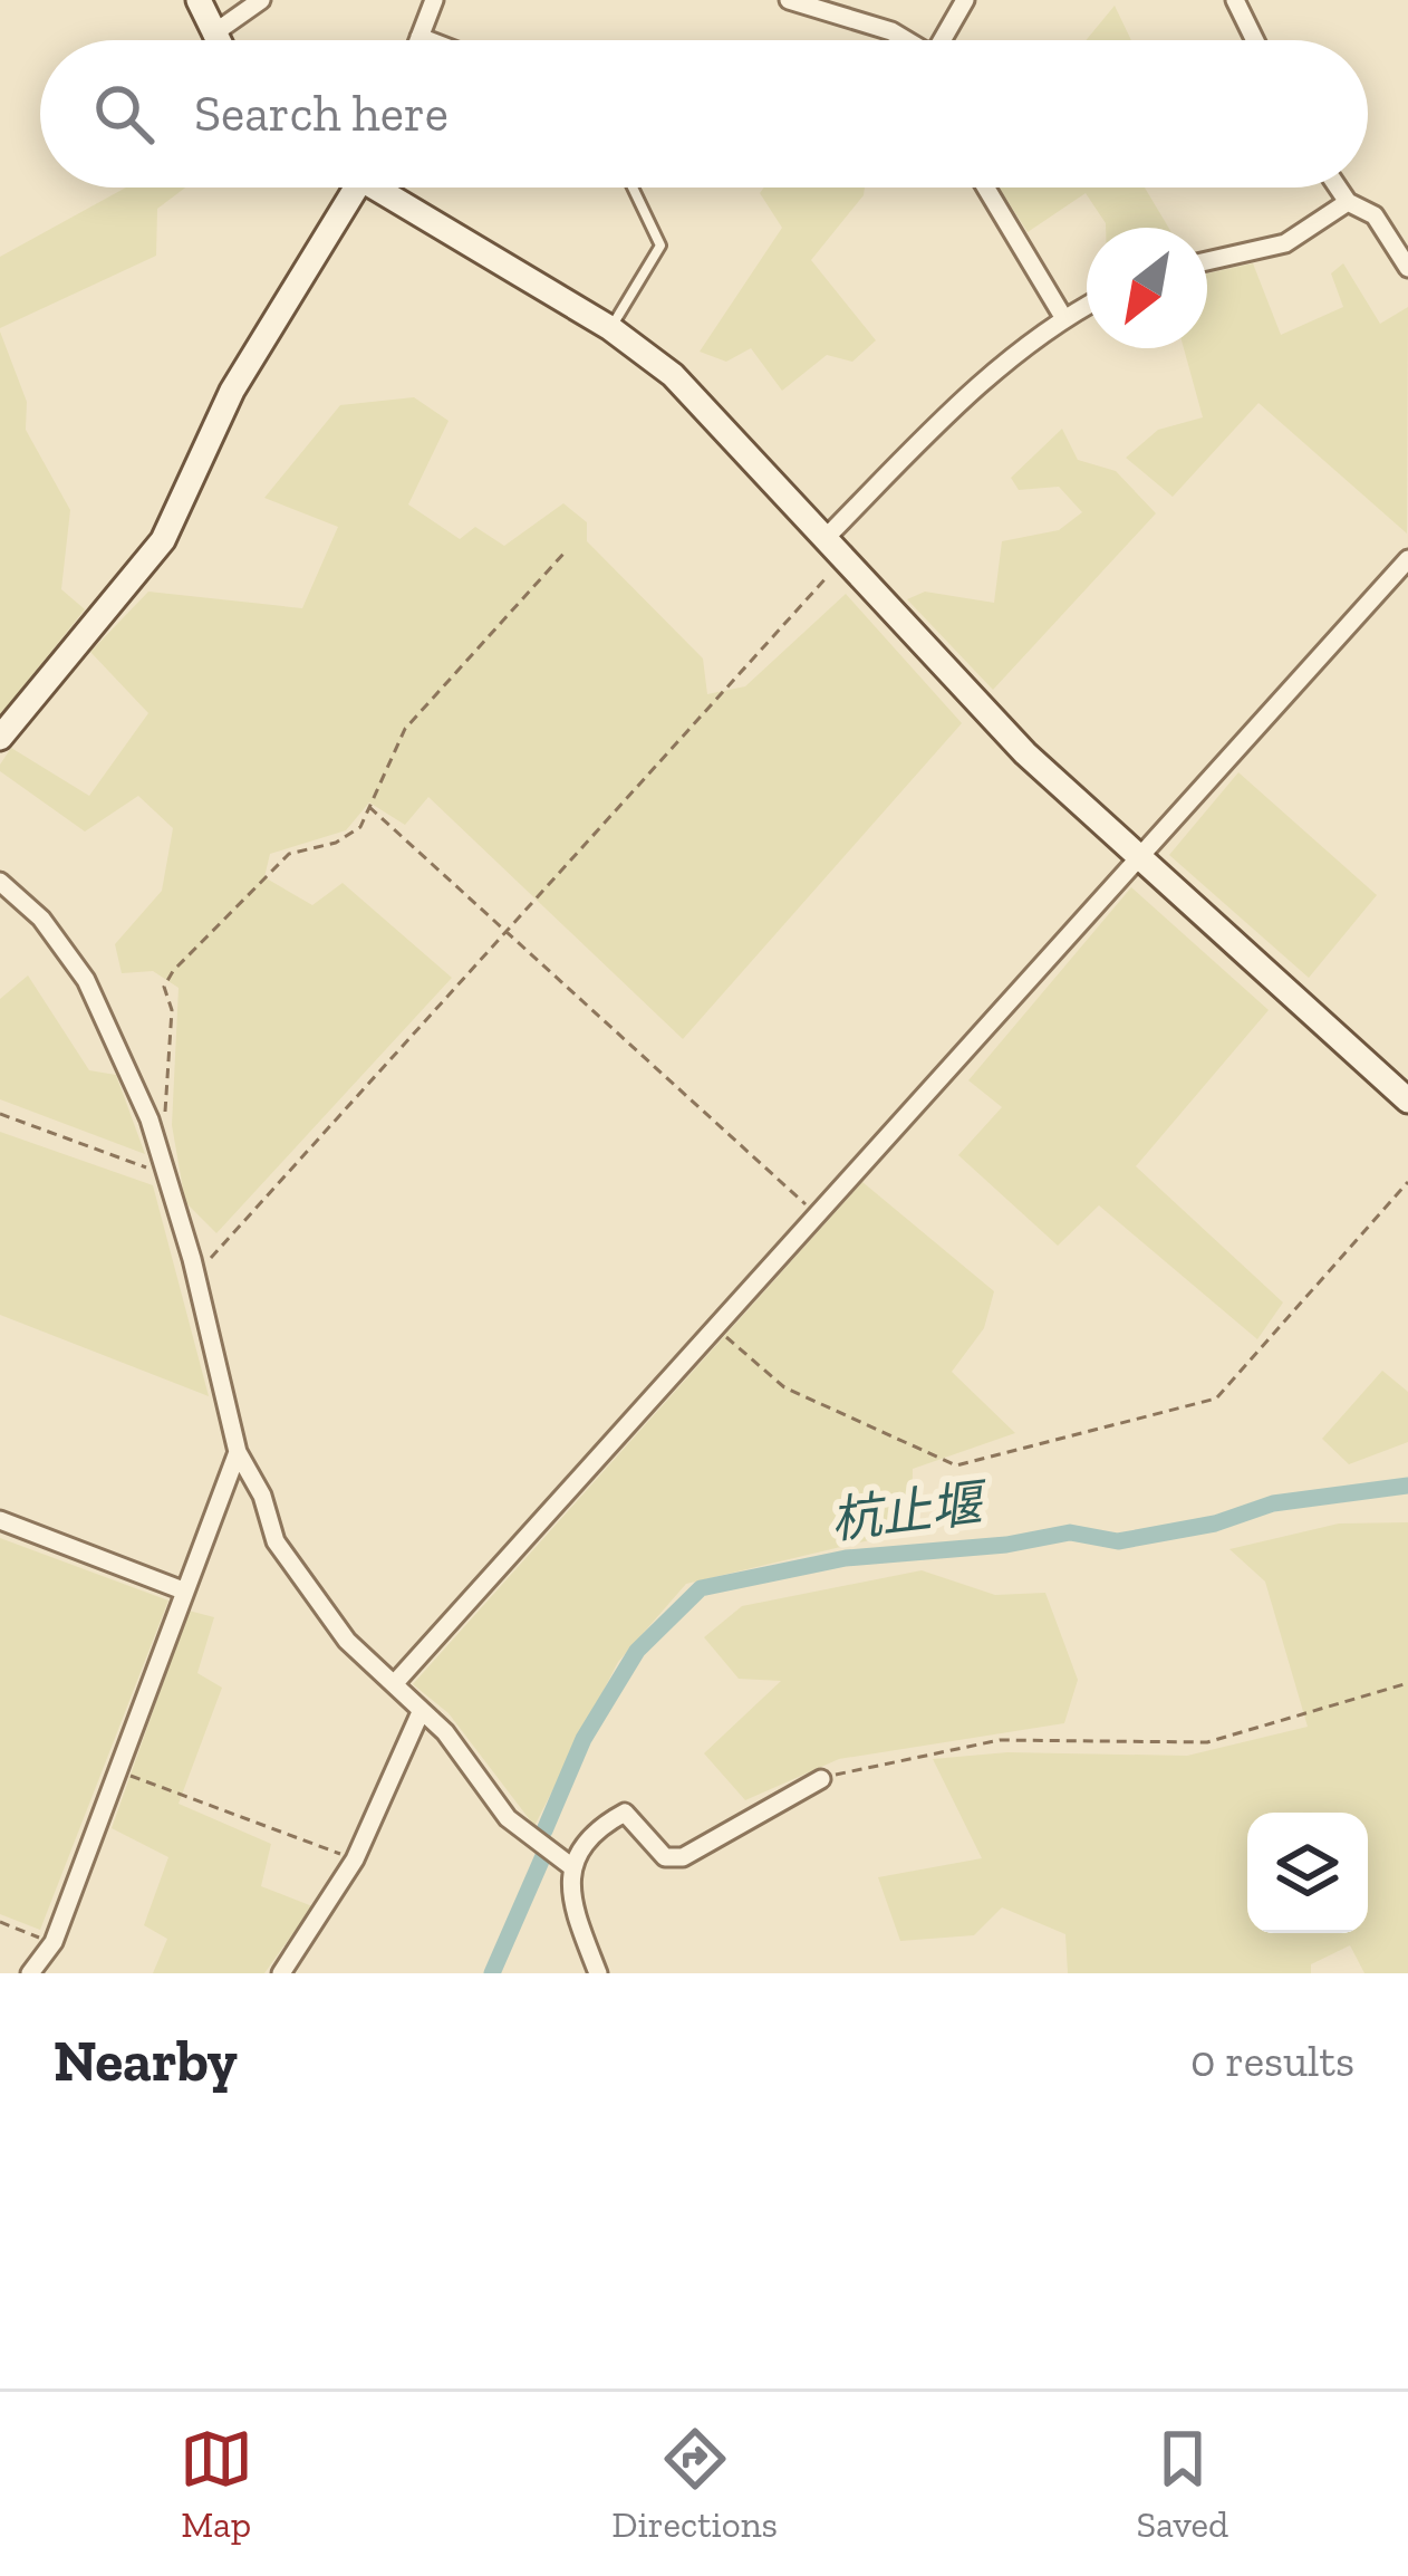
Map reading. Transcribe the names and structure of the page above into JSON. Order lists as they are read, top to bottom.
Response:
{
  "water": ["杭止堰"],
  "north": "bottom left",
  "page": {
    "search": "Search here",
    "heading": ["Nearby", "0 results"],
    "nav": ["Map", "Directions", "Saved"]
  }
}
